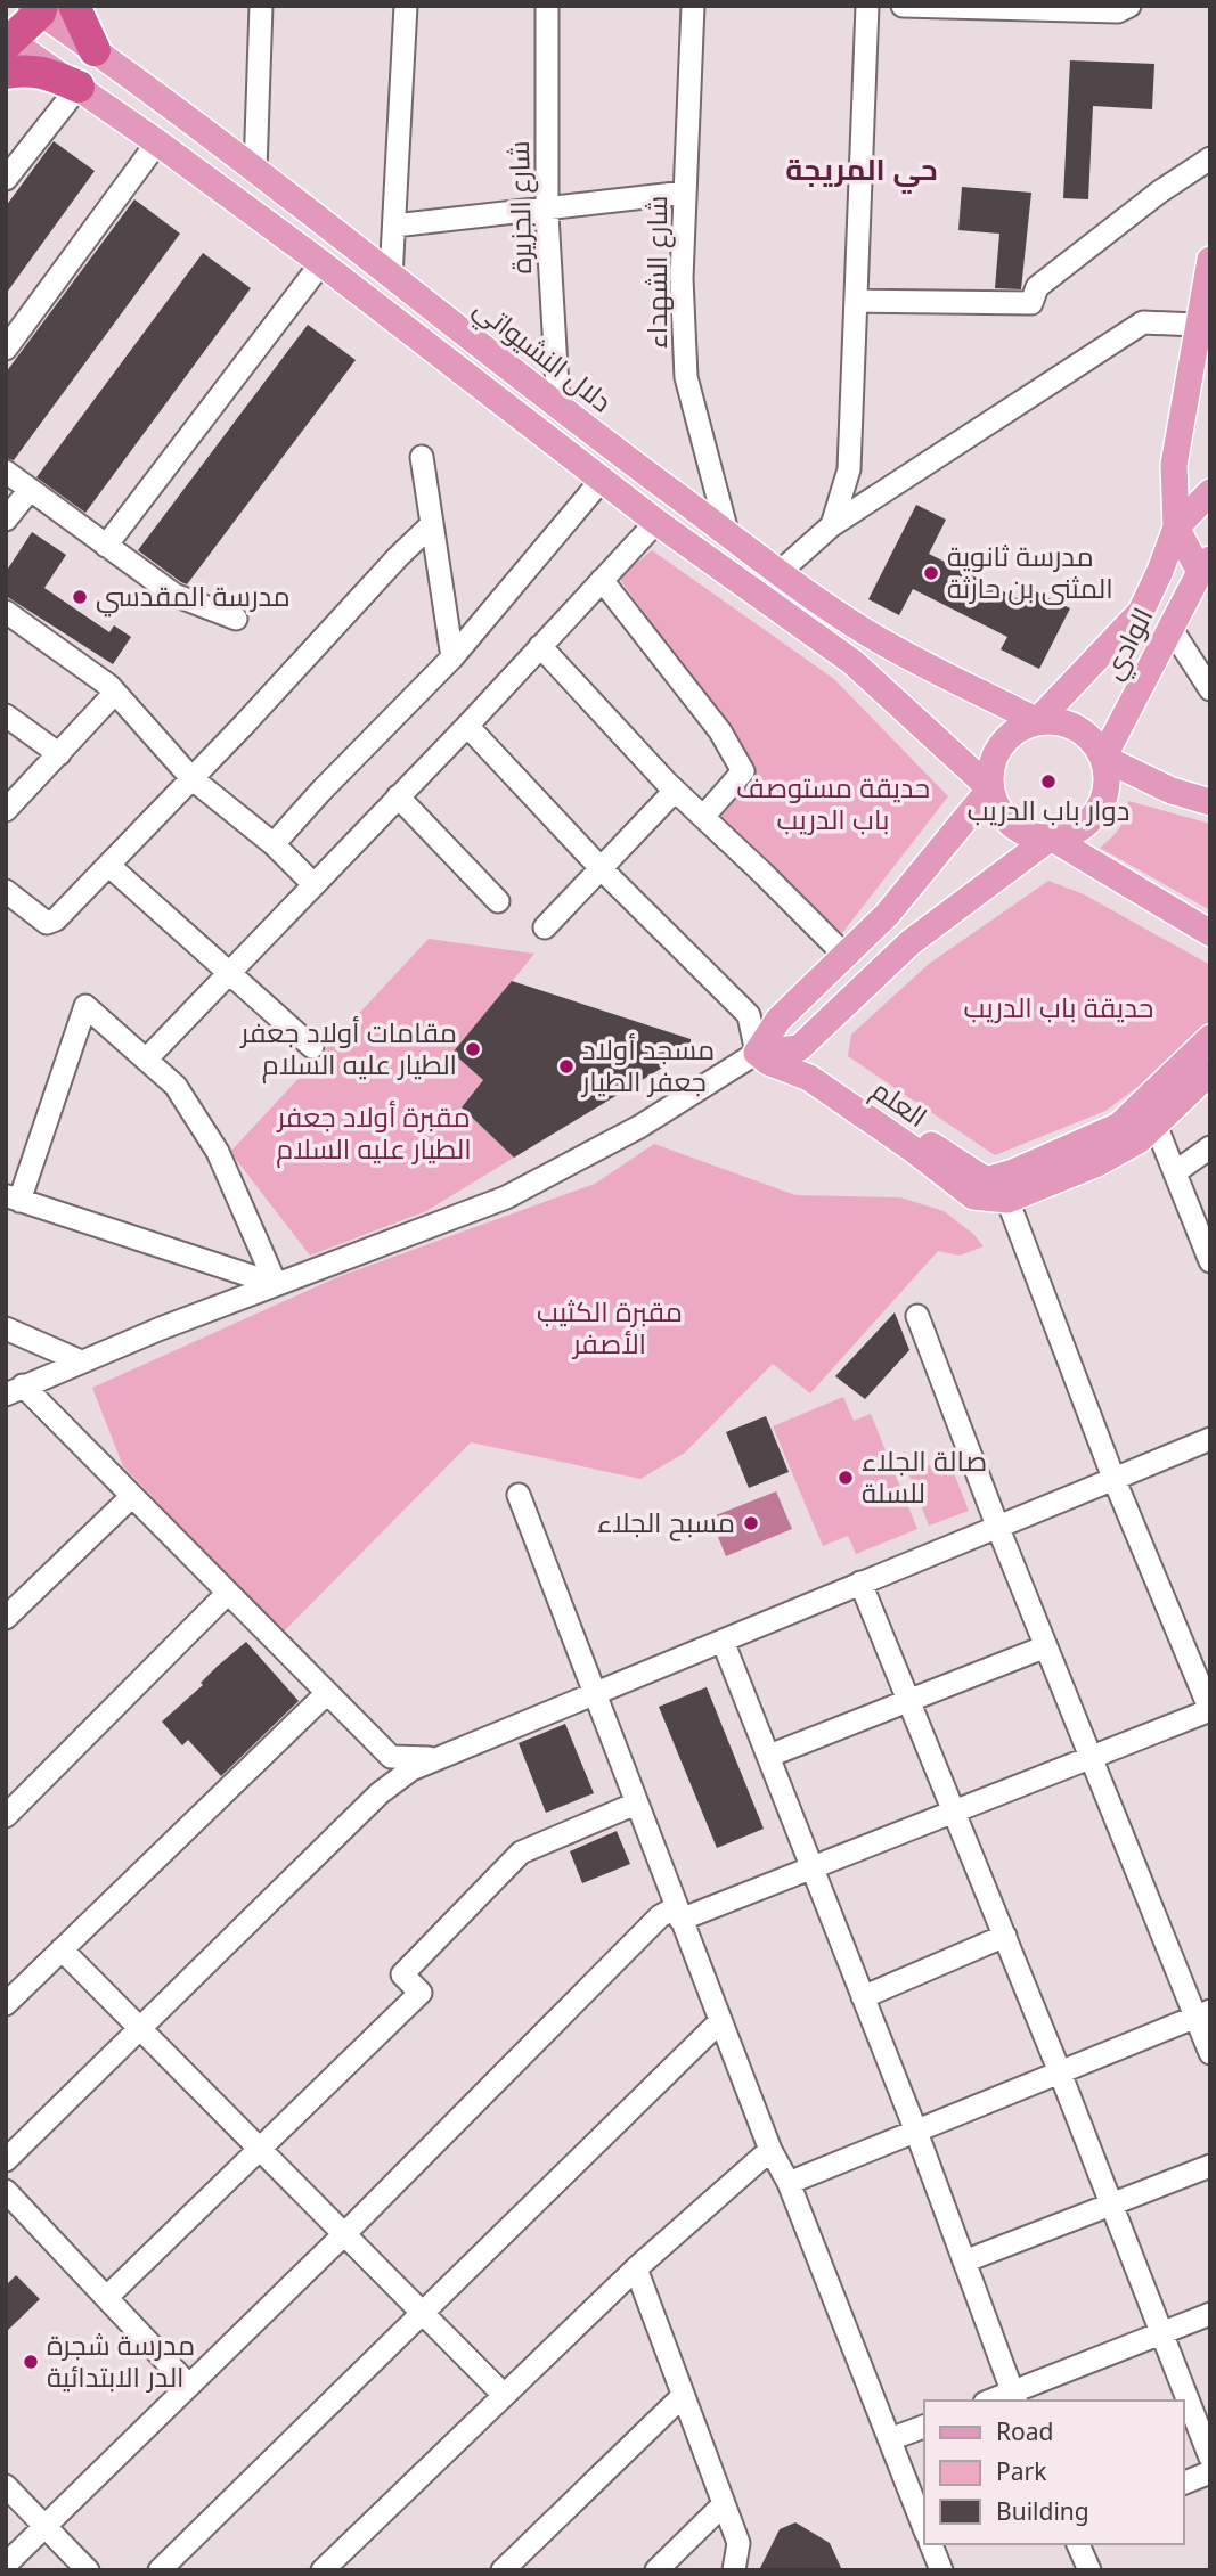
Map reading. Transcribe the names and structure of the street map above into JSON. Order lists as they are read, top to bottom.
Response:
{
  "streets": {
    "main road": ["دلال النشيواتي", "الوادي", "العلم"],
    "street": ["شارع الجزيرة", "شارع الشهداء"]
  },
  "crossings": [
    ["شارع الجزيرة", "دلال النشيواتي"],
    ["شارع الشهداء", "دلال النشيواتي"],
    ["دلال النشيواتي", "الوادي"]
  ],
  "districts": ["حي المريجة"],
  "parks": [
    "حديقة مستوصف باب الدريب",
    "حديقة باب الدريب",
    "مقبرة أولاد جعفر الطيار عليه السلام",
    "مقبرة الكثيب الأصفر"
  ],
  "places": [
    "مدرسة ثانوية المثنى بن حارثة",
    "مدرسة المقدسي",
    "دوار باب الدريب",
    "مقامات أولاد جعفر الطيار عليه السلام",
    "مسجد أولاد جعفر الطيار",
    "صالة الجلاء للسلة",
    "مسبح الجلاء",
    "مدرسة شجرة الدر الابتدائية"
  ],
  "legend": ["Road", "Park", "Building"]
}
